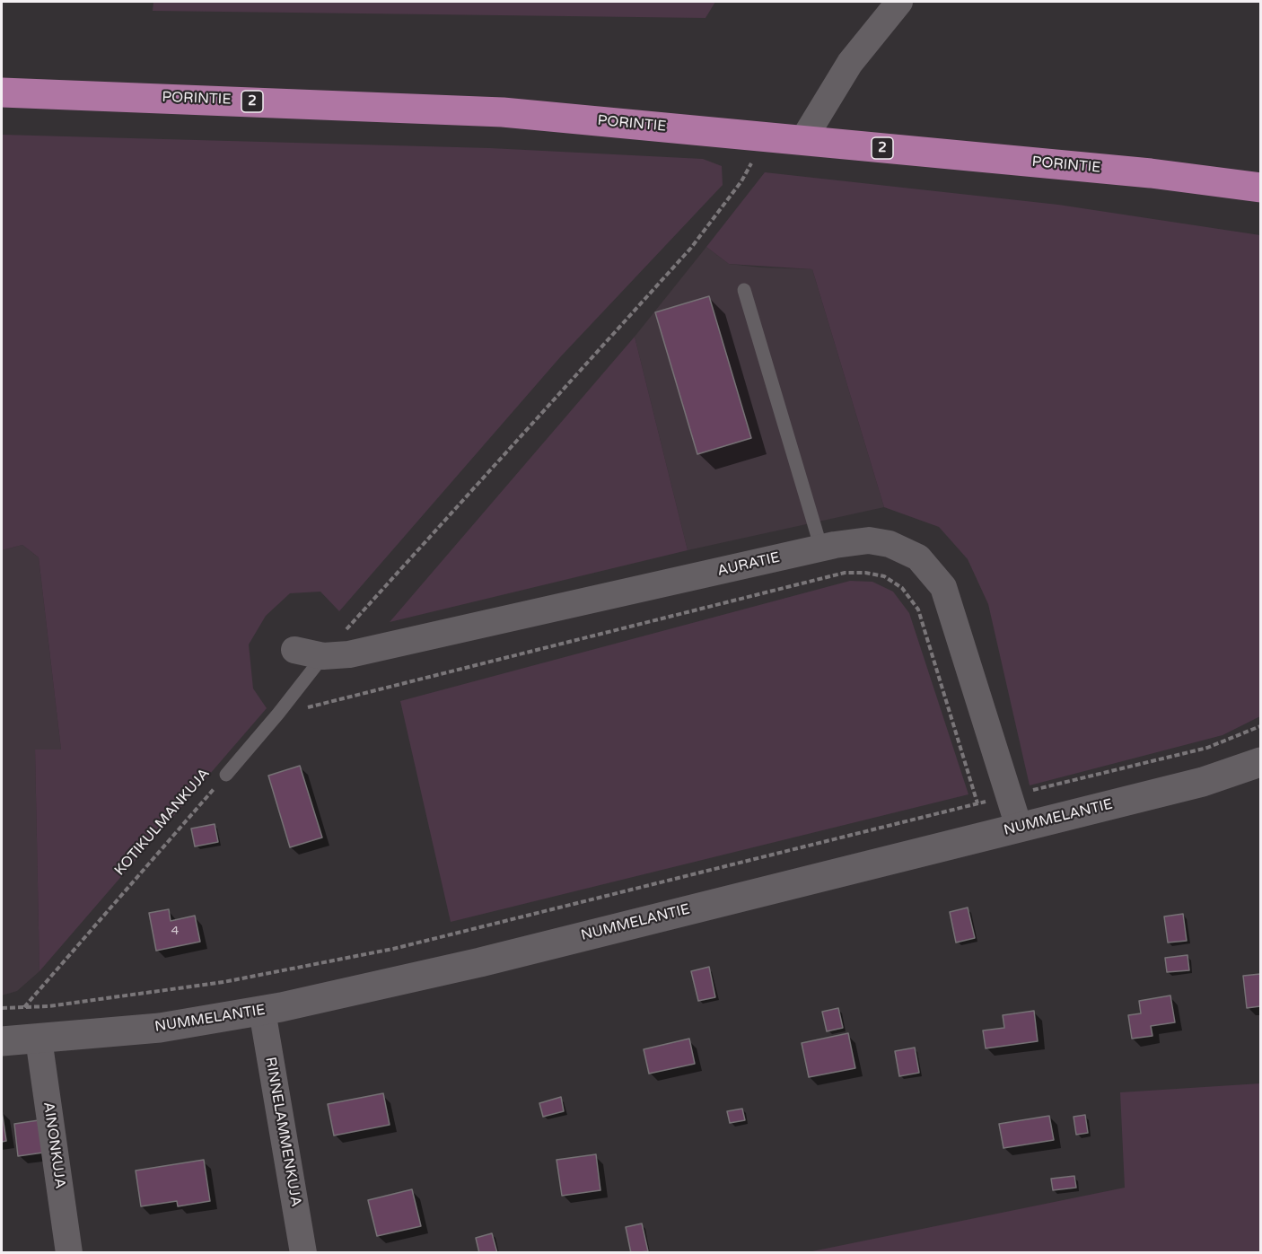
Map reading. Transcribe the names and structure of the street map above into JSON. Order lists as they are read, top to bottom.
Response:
{
  "streets": {
    "highway": ["PORINTIE", "2"],
    "street": [
      "AURATIE",
      "NUMMELANTIE",
      "RINNELAMMENKUJA",
      "AINONKUJA"
    ],
    "lane": ["KOTIKULMANKUJA"]
  },
  "crossings": [
    ["AURATIE", "NUMMELANTIE"],
    ["AURATIE", "KOTIKULMANKUJA"],
    ["NUMMELANTIE", "RINNELAMMENKUJA"],
    ["NUMMELANTIE", "AINONKUJA"]
  ],
  "house_numbers": ["4"]
}
